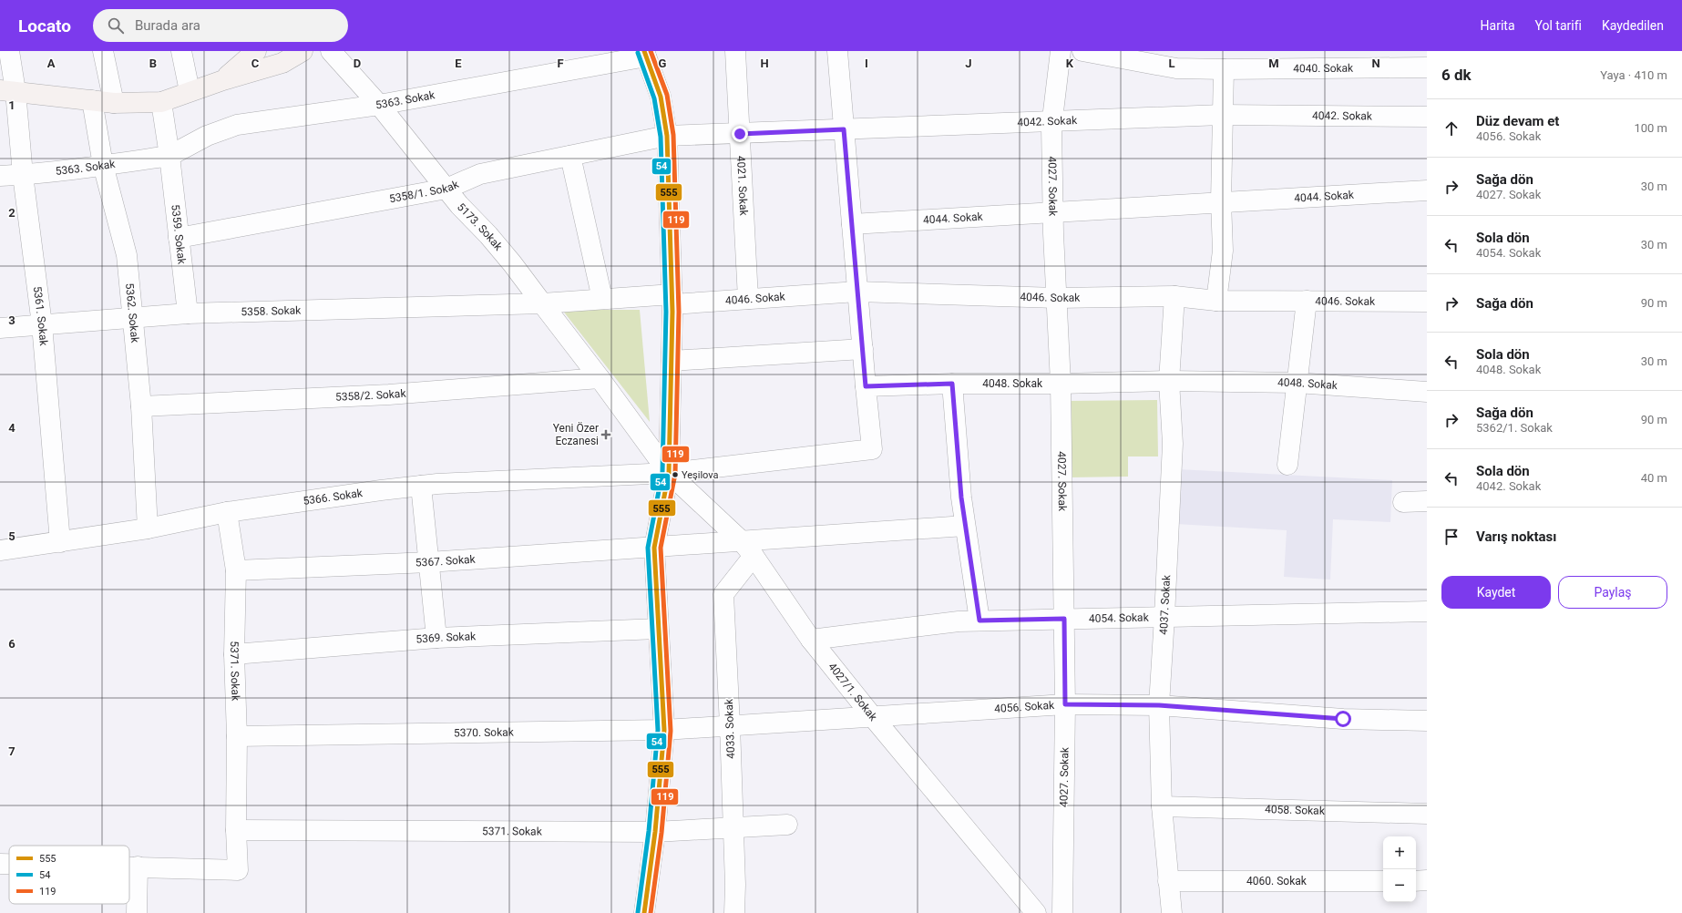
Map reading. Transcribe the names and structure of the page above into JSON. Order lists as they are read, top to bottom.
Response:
{
  "streets": {
    "street": [
      "4040. Sokak",
      "5363. Sokak",
      "4042. Sokak",
      "4021. Sokak",
      "4027. Sokak",
      "5358/1. Sokak",
      "4044. Sokak",
      "5173. Sokak",
      "5359. Sokak",
      "4046. Sokak",
      "5358. Sokak",
      "5362. Sokak",
      "5361. Sokak",
      "4048. Sokak",
      "5358/2. Sokak",
      "5366. Sokak",
      "5367. Sokak",
      "4037. Sokak",
      "4054. Sokak",
      "5369. Sokak",
      "5371. Sokak",
      "4027/1. Sokak",
      "4056. Sokak",
      "4033. Sokak",
      "5370. Sokak",
      "4058. Sokak",
      "4060. Sokak"
    ]
  },
  "crossings": [
    ["5363. Sokak", "5173. Sokak"],
    ["5363. Sokak", "5359. Sokak"],
    ["5363. Sokak", "5362. Sokak"],
    ["5363. Sokak", "5361. Sokak"],
    ["4042. Sokak", "4021. Sokak"],
    ["4042. Sokak", "4027. Sokak"],
    ["4042. Sokak", "5358/1. Sokak"],
    ["4021. Sokak", "4046. Sokak"],
    ["4027. Sokak", "4044. Sokak"],
    ["4027. Sokak", "4046. Sokak"],
    ["4027. Sokak", "4048. Sokak"],
    ["4027. Sokak", "4054. Sokak"],
    ["4027. Sokak", "4056. Sokak"],
    ["5358/1. Sokak", "5173. Sokak"],
    ["5358/1. Sokak", "5359. Sokak"],
    ["5173. Sokak", "5358. Sokak"],
    ["5173. Sokak", "5358/2. Sokak"],
    ["5173. Sokak", "4027/1. Sokak"],
    ["5359. Sokak", "5358. Sokak"],
    ["4046. Sokak", "4037. Sokak"],
    ["5358. Sokak", "5362. Sokak"],
    ["5358. Sokak", "5361. Sokak"],
    ["5362. Sokak", "5358/2. Sokak"],
    ["5362. Sokak", "5366. Sokak"],
    ["5361. Sokak", "5366. Sokak"],
    ["4048. Sokak", "4037. Sokak"],
    ["5358/2. Sokak", "4027/1. Sokak"],
    ["5366. Sokak", "5371. Sokak"],
    ["5366. Sokak", "4027/1. Sokak"],
    ["5367. Sokak", "5371. Sokak"],
    ["5367. Sokak", "4027/1. Sokak"],
    ["5367. Sokak", "4033. Sokak"],
    ["4037. Sokak", "4054. Sokak"],
    ["4037. Sokak", "4056. Sokak"],
    ["4037. Sokak", "4058. Sokak"],
    ["4037. Sokak", "4060. Sokak"],
    ["4054. Sokak", "4027/1. Sokak"],
    ["5369. Sokak", "5371. Sokak"],
    ["5371. Sokak", "4033. Sokak"],
    ["5371. Sokak", "5370. Sokak"],
    ["4027/1. Sokak", "4056. Sokak"],
    ["4027/1. Sokak", "4033. Sokak"],
    ["4056. Sokak", "4033. Sokak"],
    ["4056. Sokak", "5370. Sokak"],
    ["4033. Sokak", "5370. Sokak"]
  ],
  "places": {
    "health": ["Yeni Özer Eczanesi"],
    "other": ["Yeşilova"]
  },
  "lines": ["transit line 555", "transit line 119", "transit line 54"],
  "legend": ["555", "54", "119"],
  "page": {
    "header": "Locato",
    "search": "Burada ara",
    "nav": ["Harita", "Yol tarifi", "Kaydedilen"],
    "heading": ["6 dk", "Yaya · 410 m"],
    "list": [
      ["Düz devam et", "4056. Sokak", "100 m"],
      ["Sağa dön", "4027. Sokak", "30 m"],
      ["Sola dön", "4054. Sokak", "30 m"],
      ["Sağa dön", "90 m"],
      ["Sola dön", "4048. Sokak", "30 m"],
      ["Sağa dön", "5362/1. Sokak", "90 m"],
      ["Sola dön", "4042. Sokak", "40 m"],
      "Varış noktası"
    ],
    "buttons": ["Kaydet", "Paylaş"],
    "map_buttons": ["+", "−"]
  },
  "grid": {
    "columns": [
      "A",
      "B",
      "C",
      "D",
      "E",
      "F",
      "G",
      "H",
      "I",
      "J",
      "K",
      "L",
      "M",
      "N"
    ],
    "rows": [
      "1",
      "2",
      "3",
      "4",
      "5",
      "6",
      "7"
    ]
  }
}
